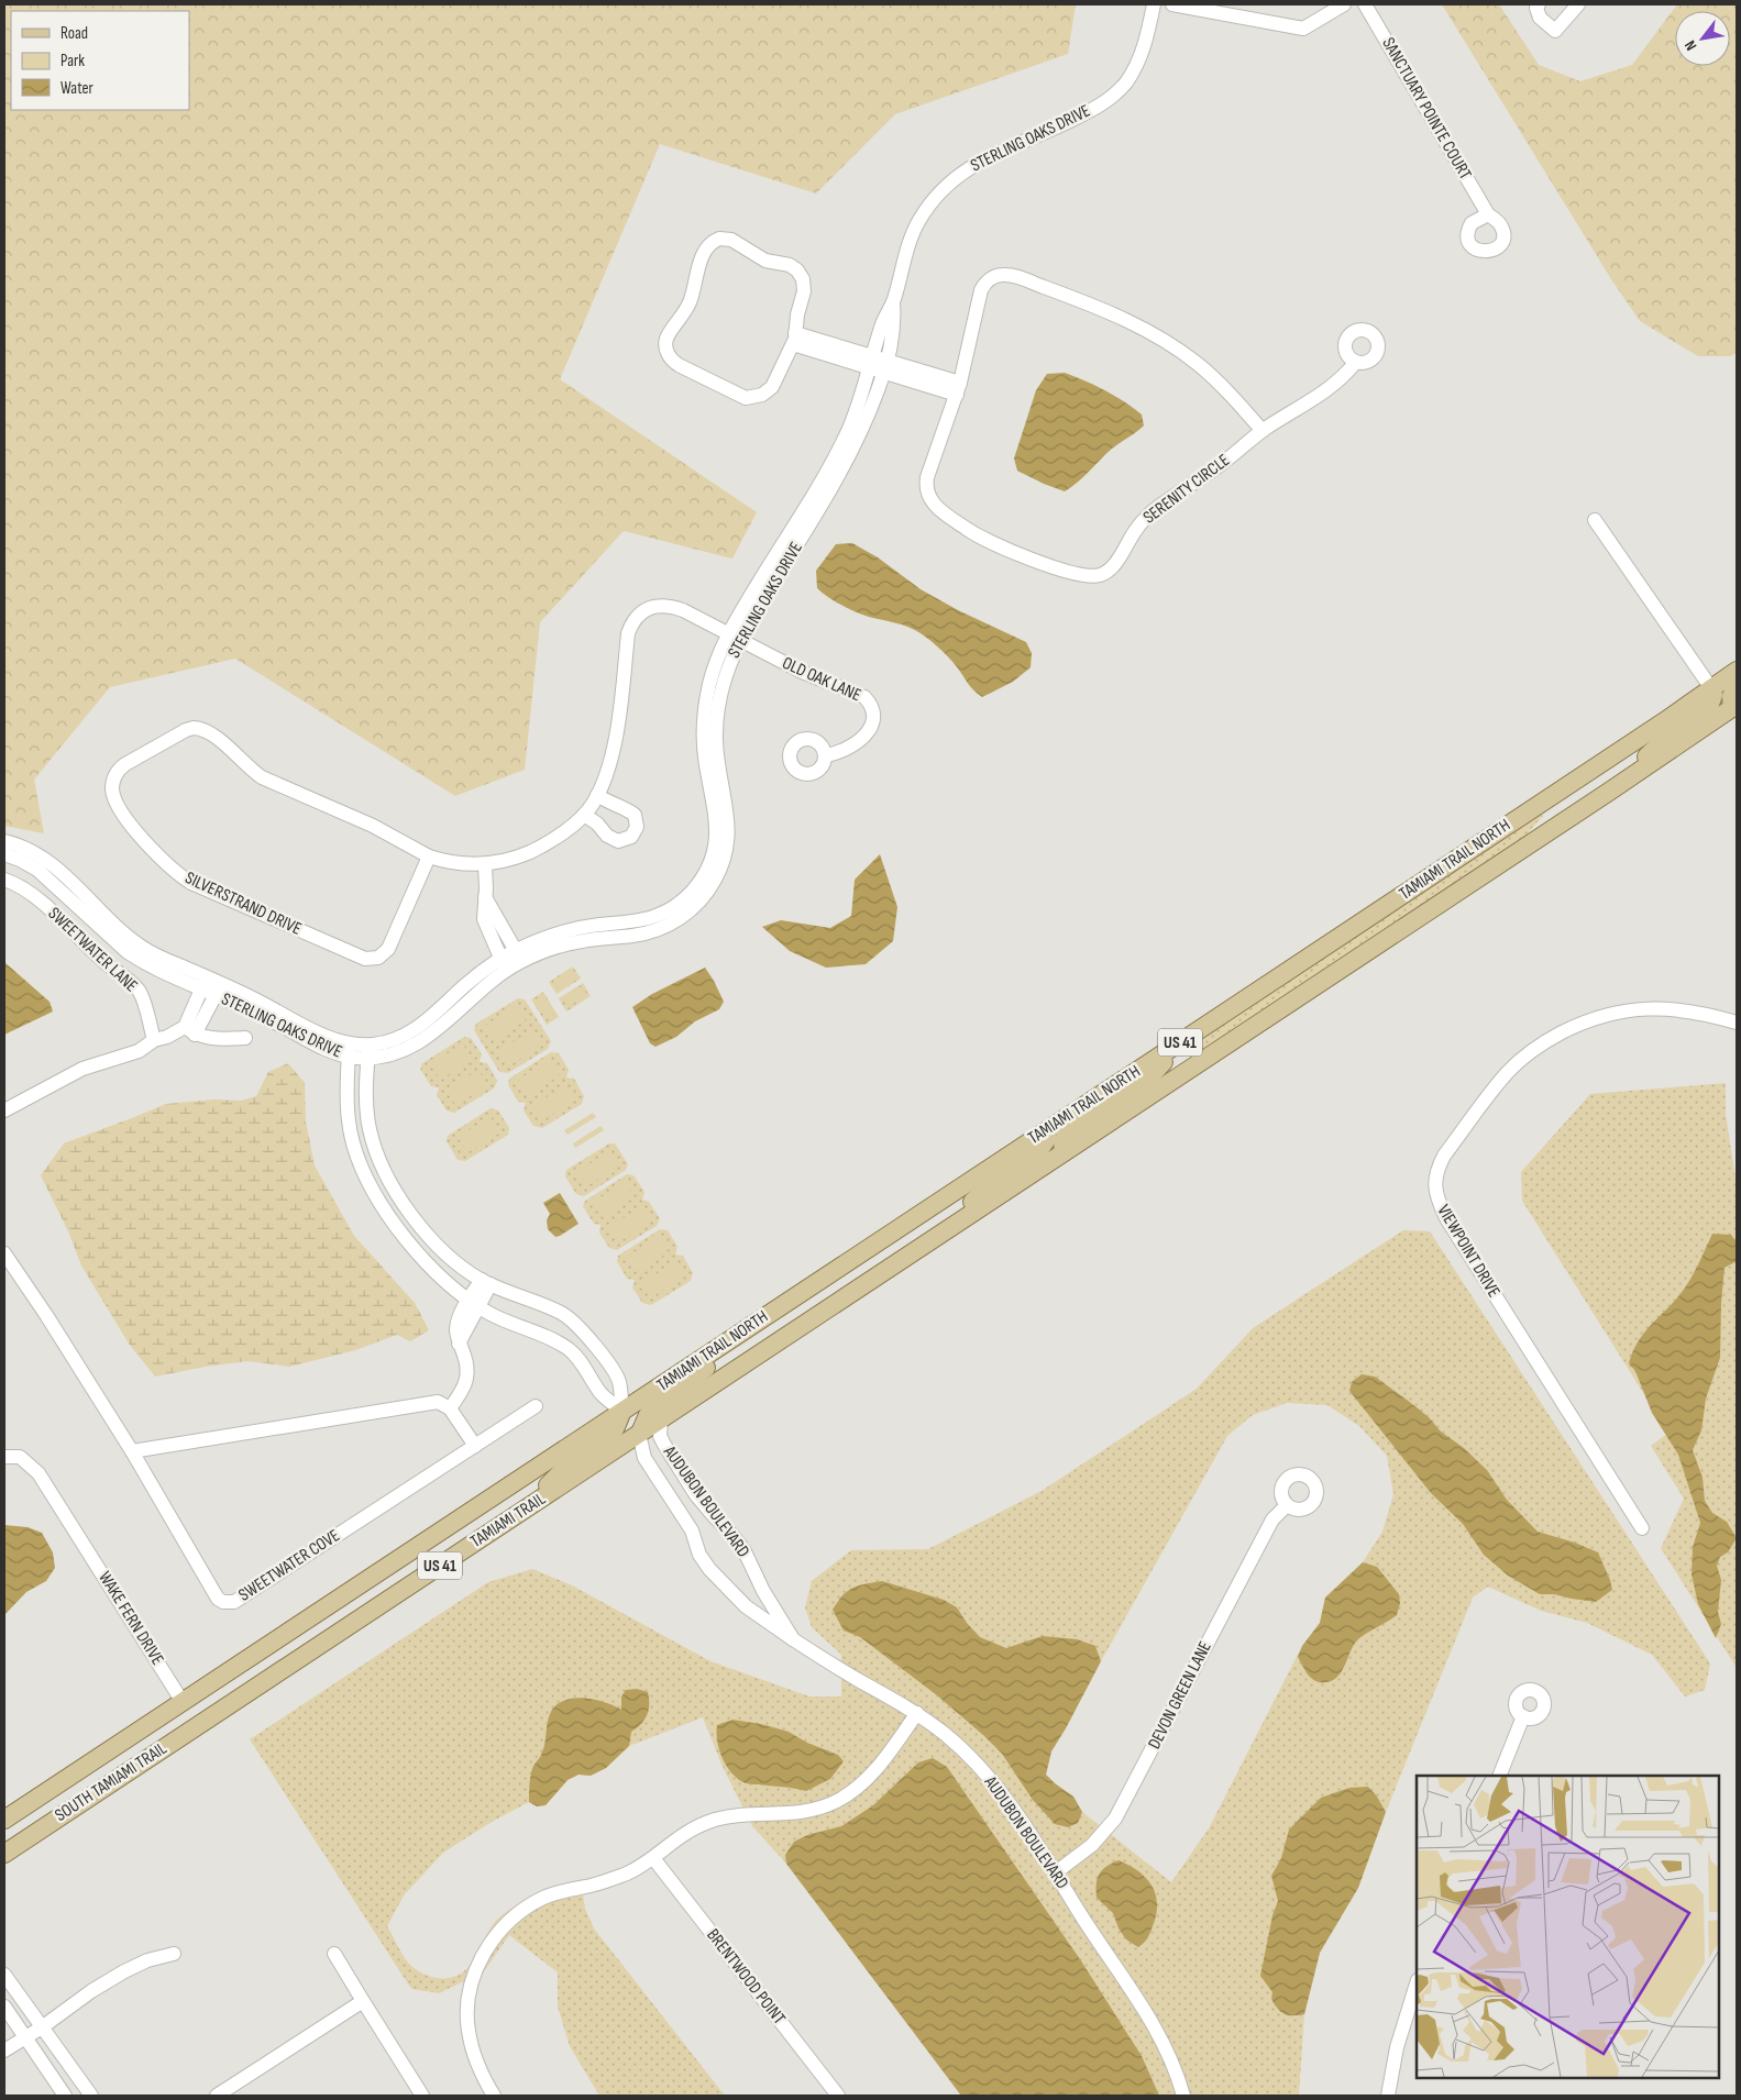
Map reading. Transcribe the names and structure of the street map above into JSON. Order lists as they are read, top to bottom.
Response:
{
  "streets": {
    "main road": [
      "TAMIAMI TRAIL NORTH",
      "US 41",
      "TAMIAMI TRAIL",
      "SOUTH TAMIAMI TRAIL"
    ],
    "street": [
      "SANCTUARY POINTE COURT",
      "STERLING OAKS DRIVE",
      "SERENITY CIRCLE",
      "OLD OAK LANE",
      "SILVERSTRAND DRIVE",
      "SWEETWATER LANE",
      "VIEWPOINT DRIVE",
      "AUDUBON BOULEVARD",
      "SWEETWATER COVE",
      "WAKE FERN DRIVE",
      "DEVON GREEN LANE",
      "BRENTWOOD POINT"
    ]
  },
  "crossings": [
    ["STERLING OAKS DRIVE", "OLD OAK LANE"],
    ["STERLING OAKS DRIVE", "SILVERSTRAND DRIVE"],
    ["OLD OAK LANE", "SILVERSTRAND DRIVE"],
    ["TAMIAMI TRAIL NORTH", "AUDUBON BOULEVARD"],
    ["TAMIAMI TRAIL NORTH", "TAMIAMI TRAIL"],
    ["AUDUBON BOULEVARD", "TAMIAMI TRAIL"],
    ["AUDUBON BOULEVARD", "DEVON GREEN LANE"],
    ["TAMIAMI TRAIL", "SOUTH TAMIAMI TRAIL"],
    ["WAKE FERN DRIVE", "SOUTH TAMIAMI TRAIL"]
  ],
  "legend": ["Road", "Park", "Water"],
  "north": "bottom left"
}
